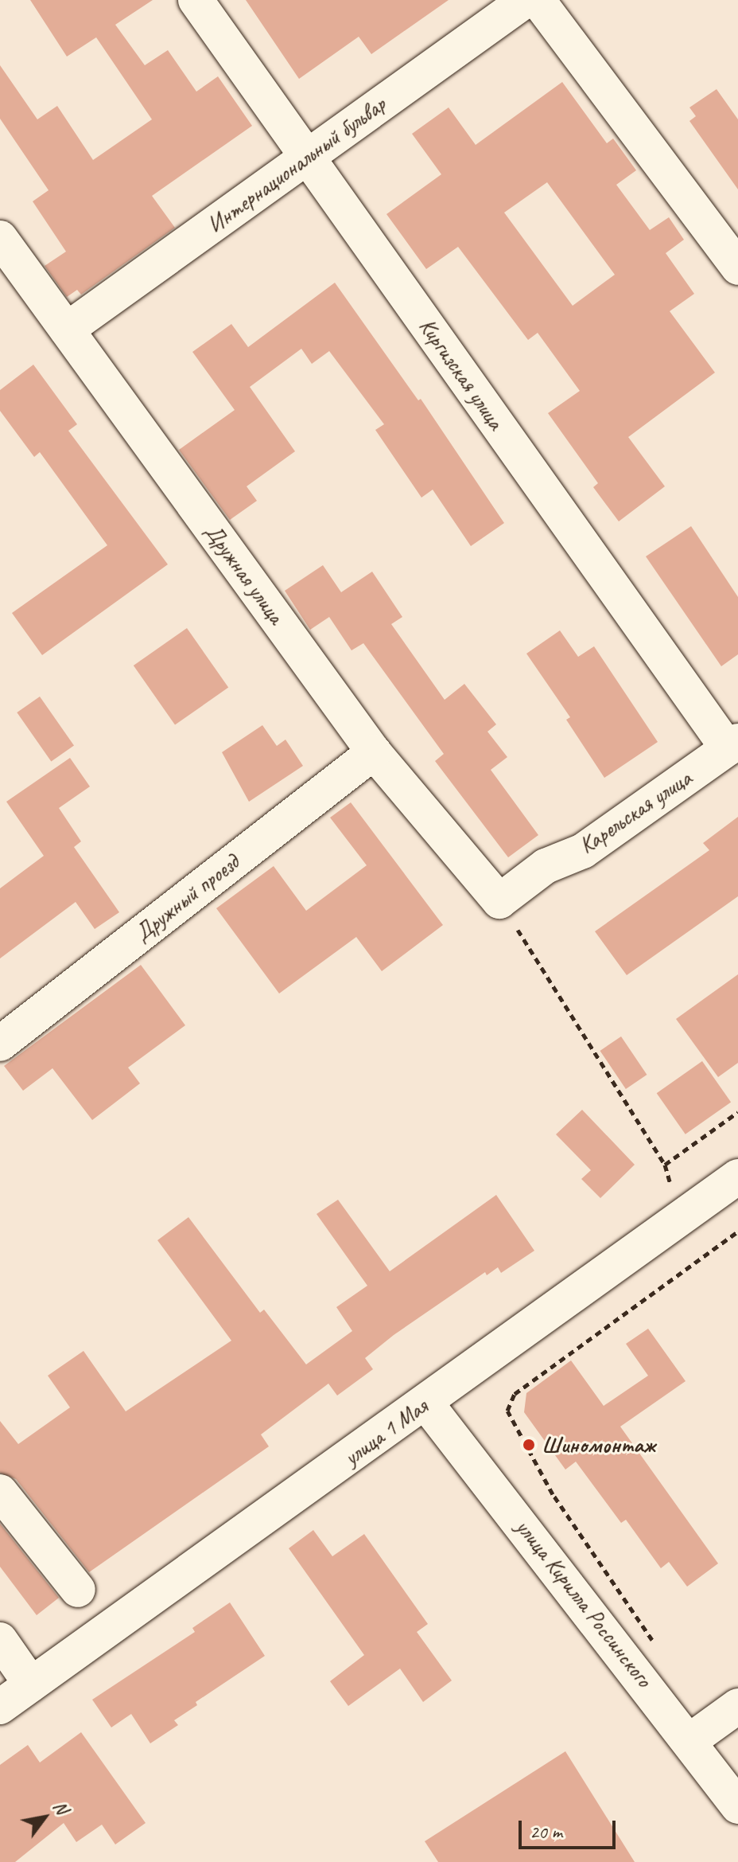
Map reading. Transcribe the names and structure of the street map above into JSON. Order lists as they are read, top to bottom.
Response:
{
  "streets": {
    "street": [
      "Интернациональный бульвар",
      "Киргизская улица",
      "Дружная улица",
      "Карельская улица",
      "Дружный проезд",
      "улица 1 Мая",
      "улица Кирилла Россинского"
    ]
  },
  "crossings": [
    ["Интернациональный бульвар", "Киргизская улица"],
    ["Интернациональный бульвар", "Дружная улица"],
    ["Киргизская улица", "Карельская улица"],
    ["Дружная улица", "Карельская улица"],
    ["Дружная улица", "Дружный проезд"],
    ["улица 1 Мая", "улица Кирилла Россинского"]
  ],
  "places": ["Шиномонтаж"],
  "scale_bar": "20 m",
  "north": "top right"
}
